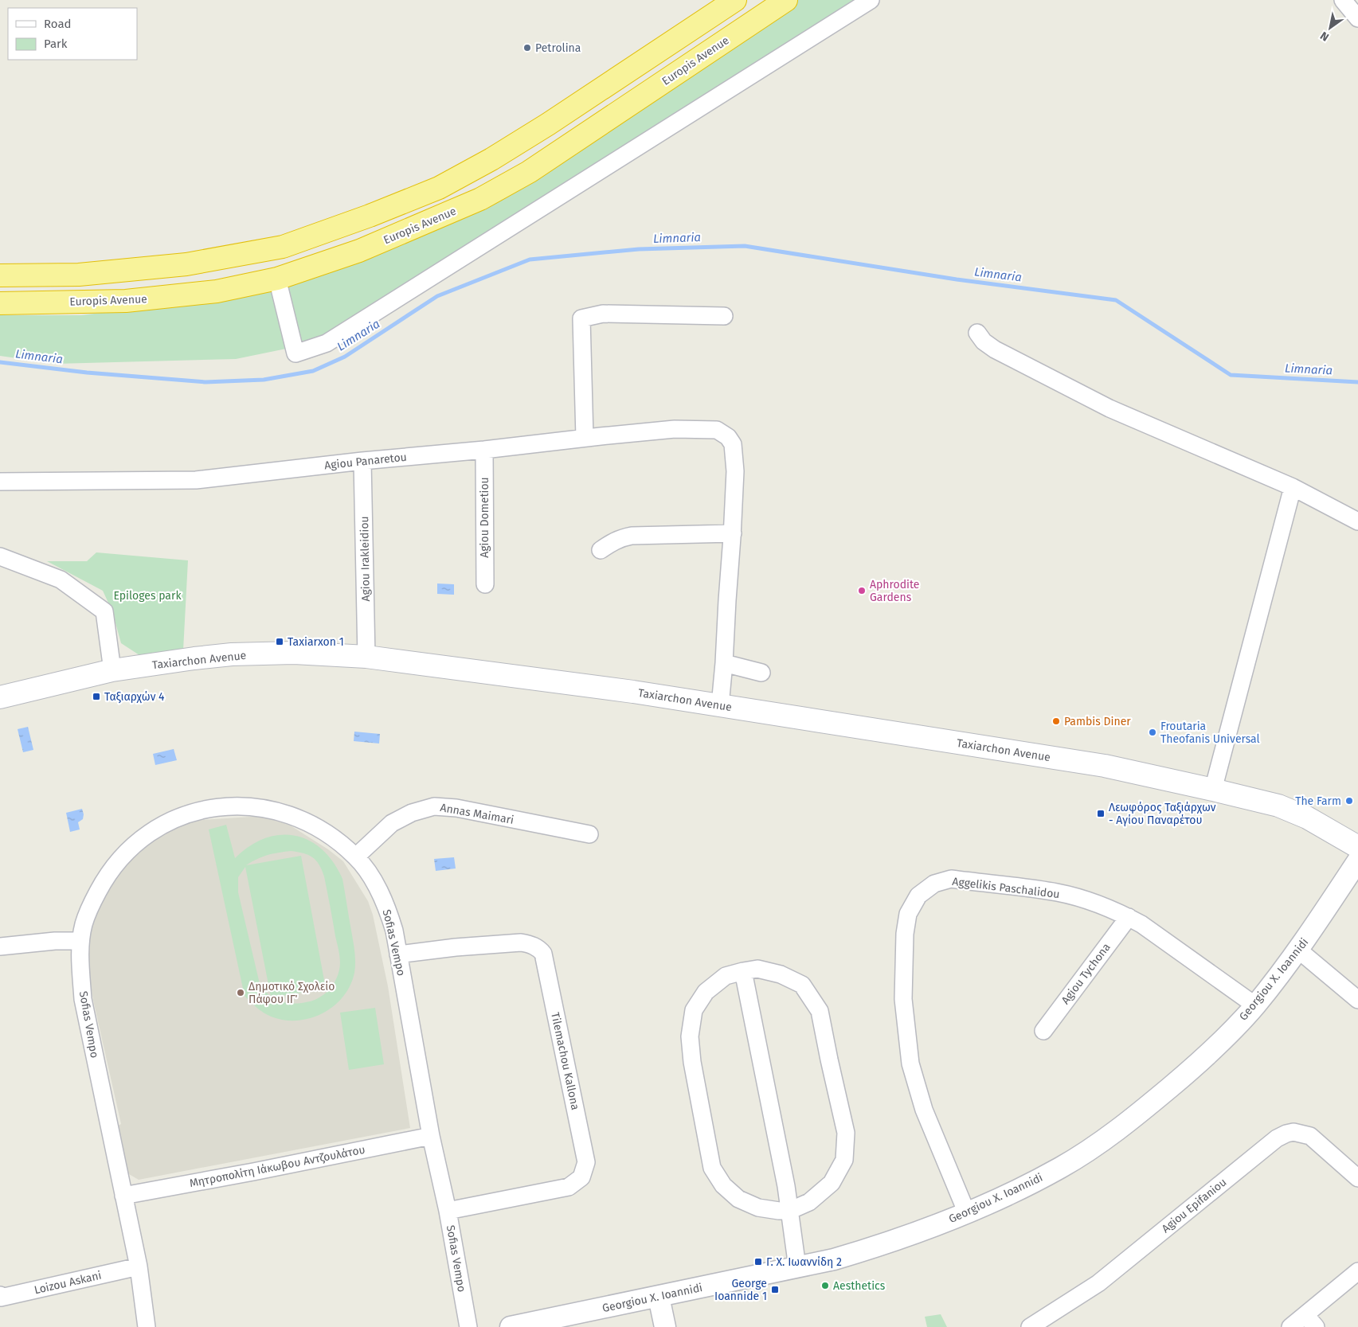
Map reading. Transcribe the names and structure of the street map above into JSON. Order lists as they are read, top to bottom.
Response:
{
  "streets": {
    "highway": ["Europis Avenue"],
    "main road": ["Taxiarchon Avenue"],
    "street": [
      "Agiou Panaretou",
      "Agiou Dometiou",
      "Agiou Irakleidiou",
      "Annas Maimari",
      "Aggelikis Paschalidou",
      "Sofias Vempo",
      "Agiou Tychona",
      "Georgiou X. Ioannidi",
      "Tilemachou Kallona",
      "Μητροπολίτη Ιάκωβου Αντζουλάτου",
      "Agiou Epifaniou",
      "Loizou Askani"
    ]
  },
  "crossings": [
    ["Agiou Panaretou", "Agiou Dometiou"],
    ["Agiou Panaretou", "Agiou Irakleidiou"],
    ["Agiou Irakleidiou", "Taxiarchon Avenue"],
    ["Annas Maimari", "Sofias Vempo"],
    ["Aggelikis Paschalidou", "Agiou Tychona"],
    ["Aggelikis Paschalidou", "Georgiou X. Ioannidi"],
    ["Sofias Vempo", "Tilemachou Kallona"],
    ["Sofias Vempo", "Μητροπολίτη Ιάκωβου Αντζουλάτου"],
    ["Sofias Vempo", "Loizou Askani"]
  ],
  "water": ["Limnaria"],
  "parks": ["Epiloges park"],
  "places": {
    "other": [
      "Petrolina",
      "Aphrodite Gardens",
      "Pambis Diner",
      "Froutaria Theofanis Universal",
      "The Farm",
      "Δημοτικό Σχολείο Πάφου ΙΓ΄",
      "Aesthetics"
    ],
    "transit": [
      "Taxiarxon 1",
      "Ταξιαρχών 4",
      "Λεωφόρος Ταξιάρχων - Αγίου Παναρέτου",
      "Γ. Χ. Ιωαννίδη 2",
      "George Ioannide 1"
    ]
  },
  "legend": ["Road", "Park"],
  "north": "bottom left"
}
